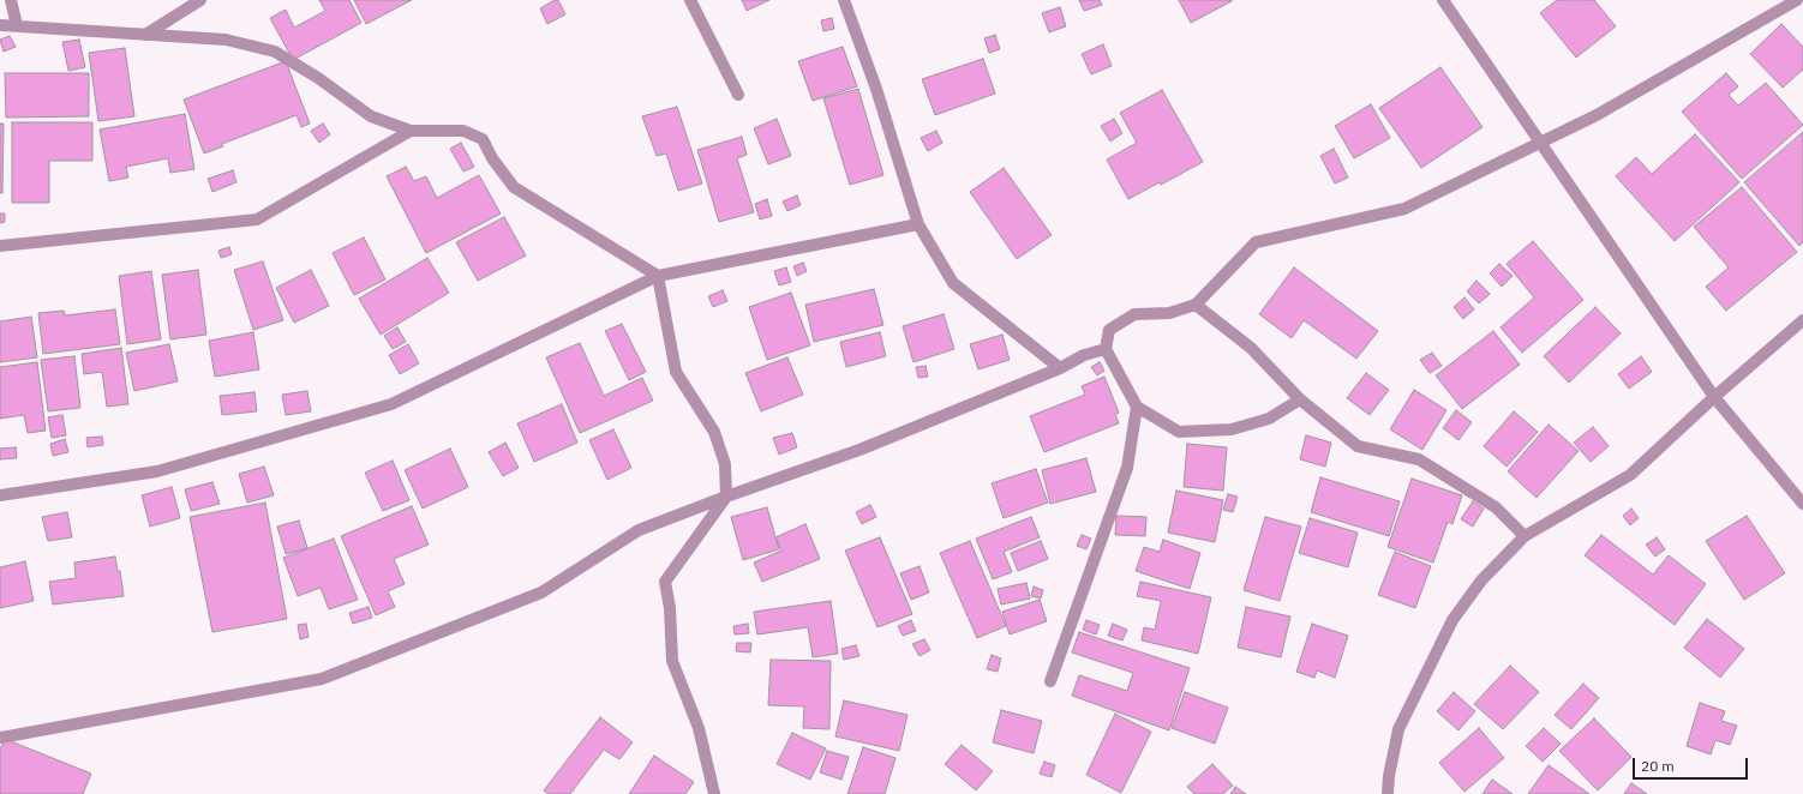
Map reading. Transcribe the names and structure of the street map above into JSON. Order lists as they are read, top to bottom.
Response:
{
  "scale_bar": "20 m"
}
